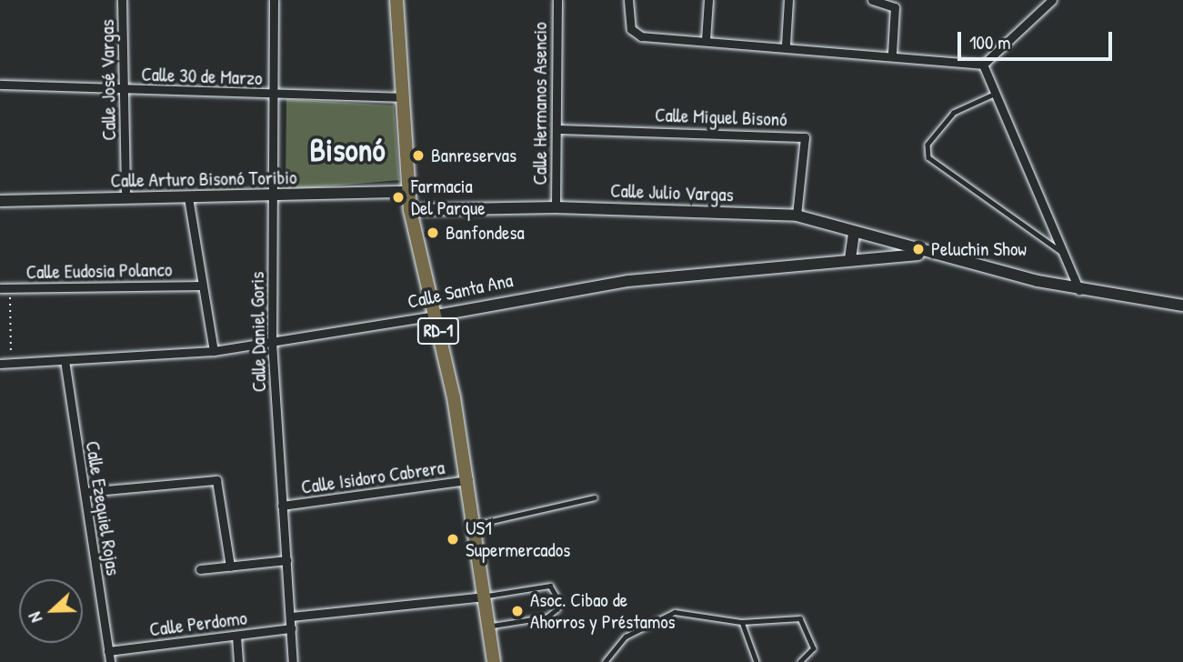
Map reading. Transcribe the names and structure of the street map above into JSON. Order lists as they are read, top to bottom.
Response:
{
  "streets": {
    "main road": [
      "Calle Arturo Bisonó Toribio",
      "Calle Julio Vargas",
      "Calle Santa Ana",
      "RD-1"
    ],
    "street": [
      "Calle 30 de Marzo",
      "Calle José Vargas",
      "Calle Hermanos Asencio",
      "Calle Miguel Bisonó",
      "Calle Eudosia Polanco",
      "Calle Daniel Goris",
      "Calle Isidoro Cabrera",
      "Calle Ezequiel Rojas",
      "Calle Perdomo"
    ]
  },
  "crossings": [
    ["Calle 30 de Marzo", "Calle José Vargas"],
    ["Calle 30 de Marzo", "RD-1"],
    ["Calle 30 de Marzo", "Calle Daniel Goris"],
    ["Calle José Vargas", "Calle Arturo Bisonó Toribio"],
    ["Calle Hermanos Asencio", "Calle Miguel Bisonó"],
    ["Calle Hermanos Asencio", "Calle Julio Vargas"],
    ["Calle Miguel Bisonó", "Calle Julio Vargas"],
    ["Calle Arturo Bisonó Toribio", "RD-1"],
    ["Calle Arturo Bisonó Toribio", "Calle Daniel Goris"],
    ["Calle Julio Vargas", "Calle Santa Ana"],
    ["Calle Julio Vargas", "RD-1"],
    ["Calle Santa Ana", "RD-1"],
    ["Calle Santa Ana", "Calle Daniel Goris"],
    ["Calle Santa Ana", "Calle Ezequiel Rojas"],
    ["RD-1", "Calle Isidoro Cabrera"],
    ["Calle Daniel Goris", "Calle Isidoro Cabrera"],
    ["Calle Daniel Goris", "Calle Perdomo"],
    ["Calle Ezequiel Rojas", "Calle Perdomo"]
  ],
  "districts": ["Bisonó"],
  "places": [
    "Banreservas",
    "Farmacia Del Parque",
    "Banfondesa",
    "Peluchin Show",
    "US1 Supermercados",
    "Asoc. Cibao de Ahorros y Préstamos"
  ],
  "scale_bar": "100 m",
  "north": "left"
}
